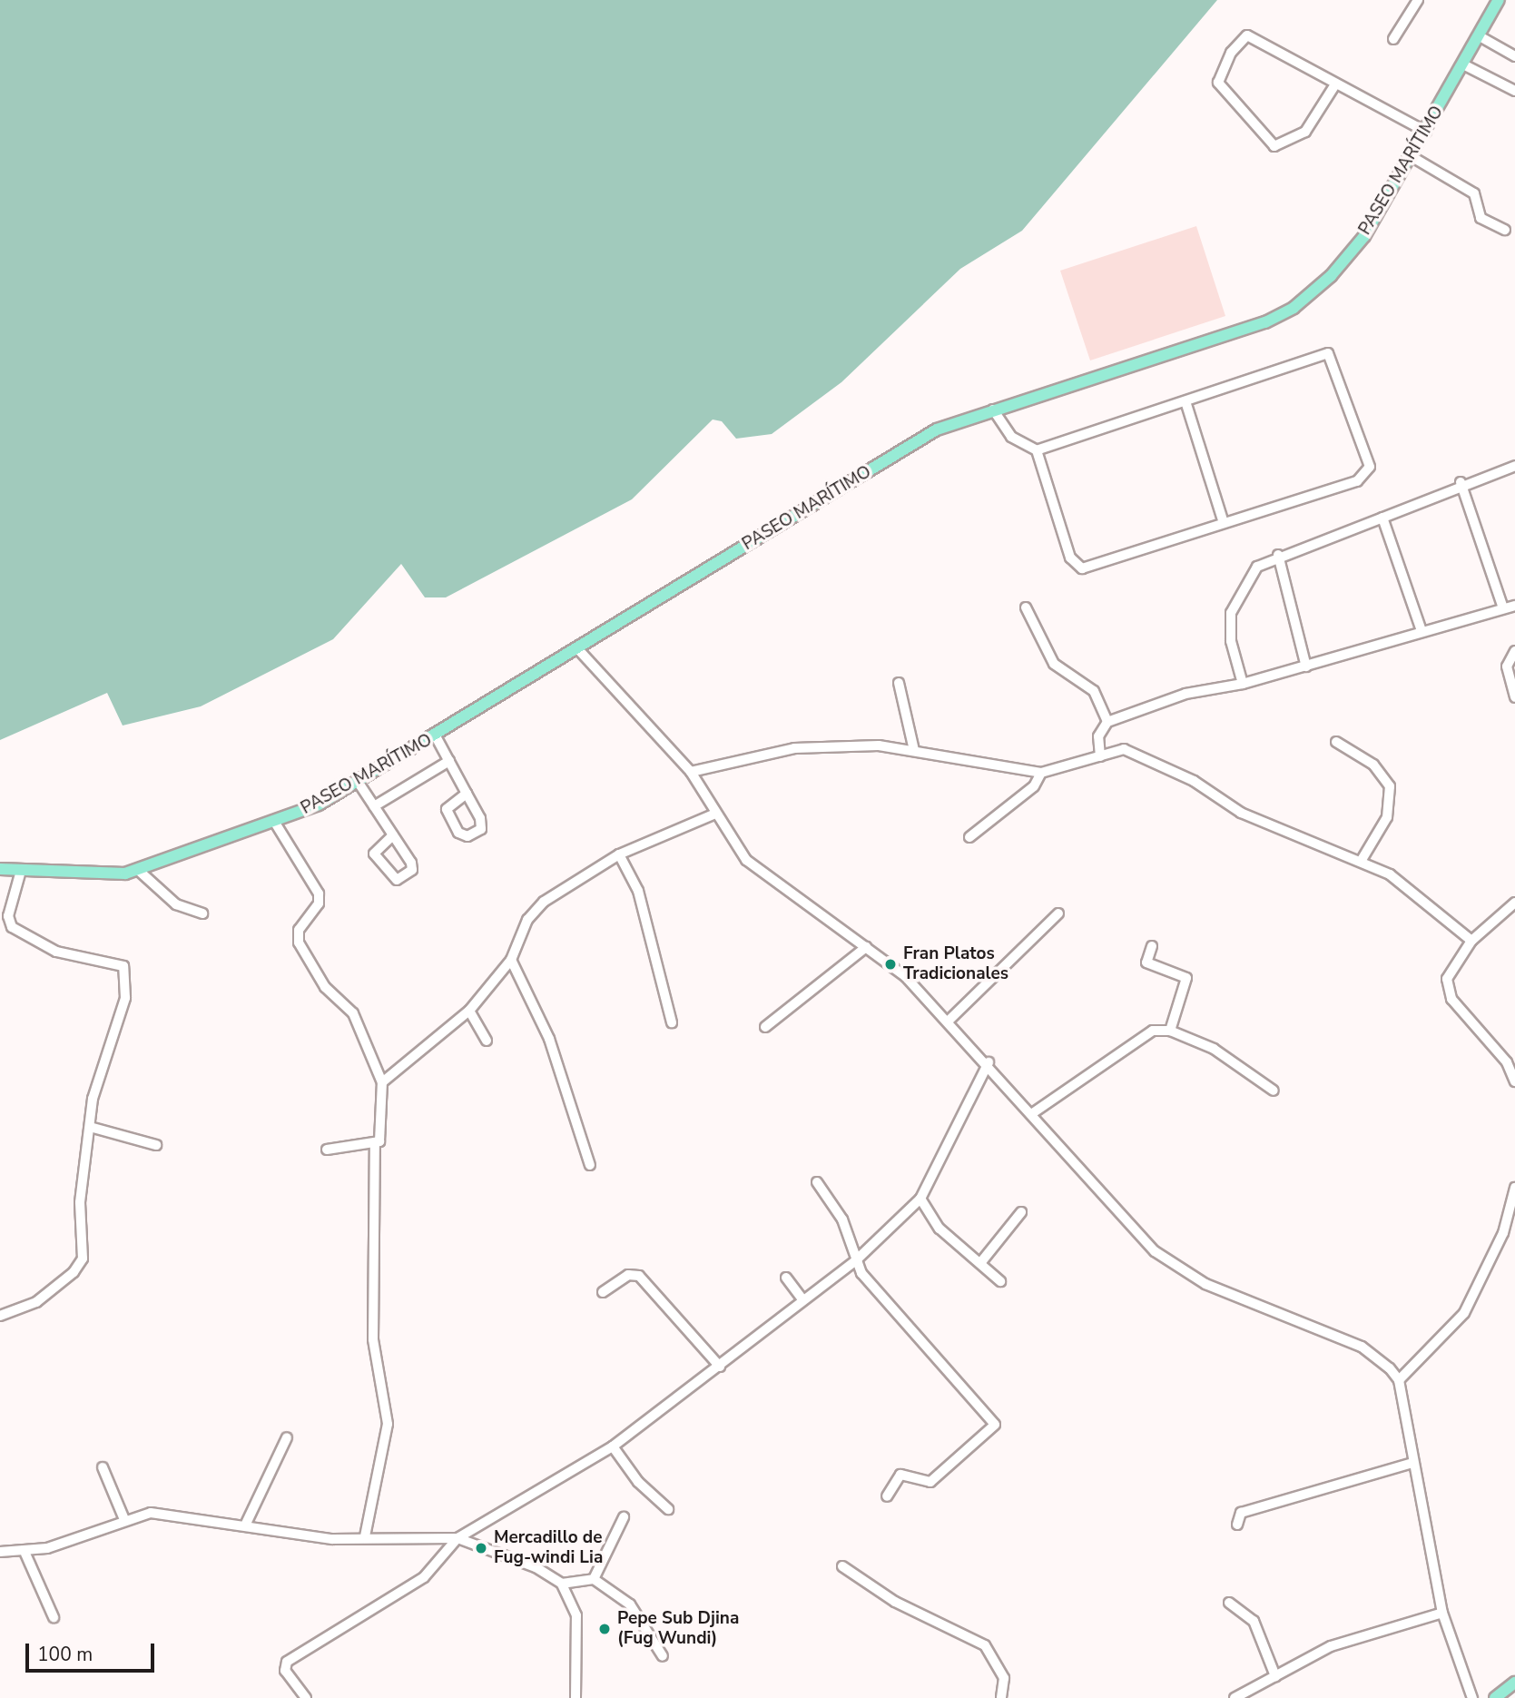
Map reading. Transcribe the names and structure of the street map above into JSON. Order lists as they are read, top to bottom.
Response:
{
  "streets": {
    "main road": ["PASEO MARÍTIMO"]
  },
  "places": ["Fran Platos Tradicionales", "Mercadillo de Fug-windi Lia", "Pepe Sub Djina (Fug Wundi)"],
  "scale_bar": "100 m"
}
